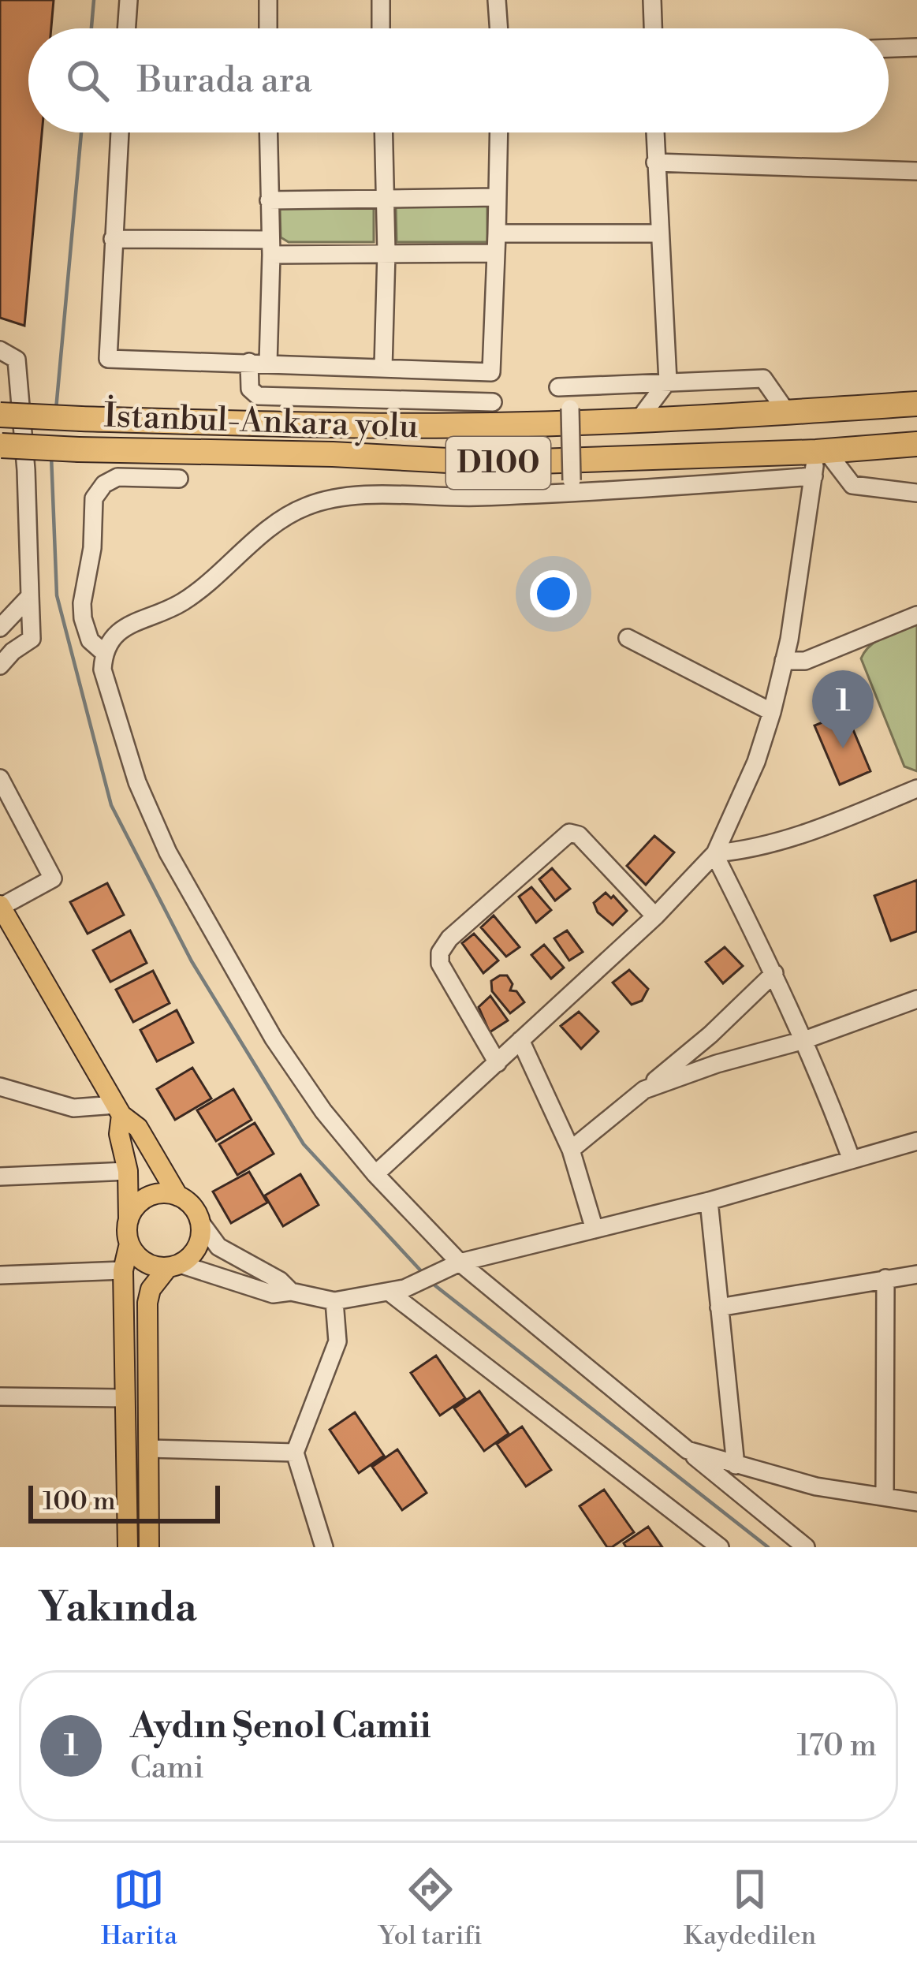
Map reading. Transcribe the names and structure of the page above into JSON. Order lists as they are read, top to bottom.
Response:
{
  "streets": {
    "highway": ["İstanbul-Ankara yolu", "D100"]
  },
  "scale_bar": "100 m",
  "page": {
    "search": "Burada ara",
    "pins": "1",
    "scale": "100 m",
    "heading": "Yakında",
    "list": [
      {
        "mark": "1",
        "name": "Aydın Şenol Camii",
        "note": "Cami",
        "value": "170 m"
      }
    ],
    "nav": ["Harita", "Yol tarifi", "Kaydedilen"]
  }
}
